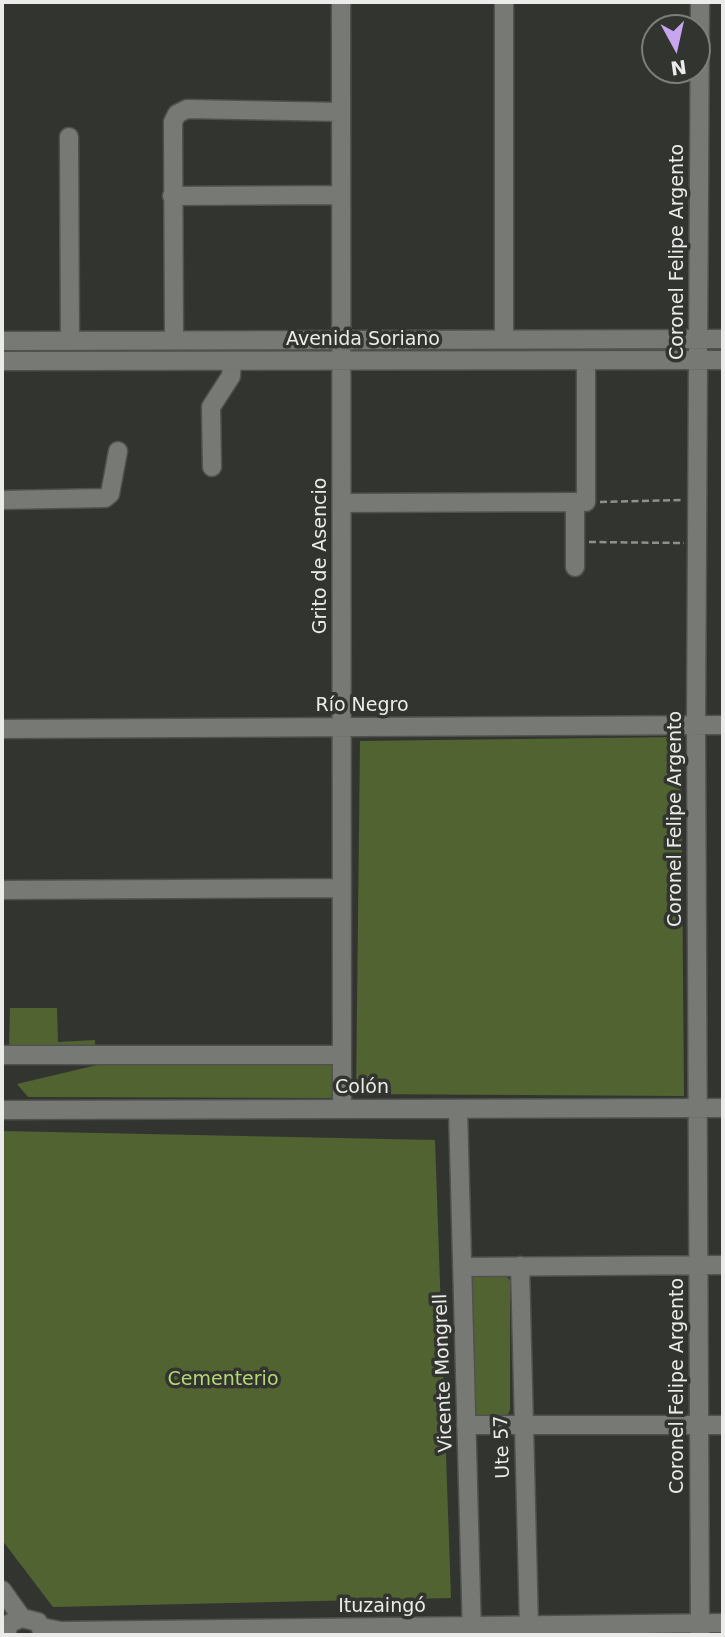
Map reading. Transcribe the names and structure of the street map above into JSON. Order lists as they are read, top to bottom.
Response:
{
  "streets": {
    "street": [
      "Coronel Felipe Argento",
      "Avenida Soriano",
      "Grito de Asencio",
      "Río Negro",
      "Colón",
      "Vicente Mongrell",
      "Ute 57",
      "Ituzaingó"
    ]
  },
  "crossings": [
    ["Coronel Felipe Argento", "Avenida Soriano"],
    ["Coronel Felipe Argento", "Río Negro"],
    ["Coronel Felipe Argento", "Colón"],
    ["Coronel Felipe Argento", "Ituzaingó"],
    ["Avenida Soriano", "Grito de Asencio"],
    ["Grito de Asencio", "Río Negro"],
    ["Grito de Asencio", "Colón"],
    ["Colón", "Vicente Mongrell"],
    ["Vicente Mongrell", "Ituzaingó"],
    ["Ute 57", "Ituzaingó"]
  ],
  "parks": ["Cementerio"],
  "north": "bottom"
}
